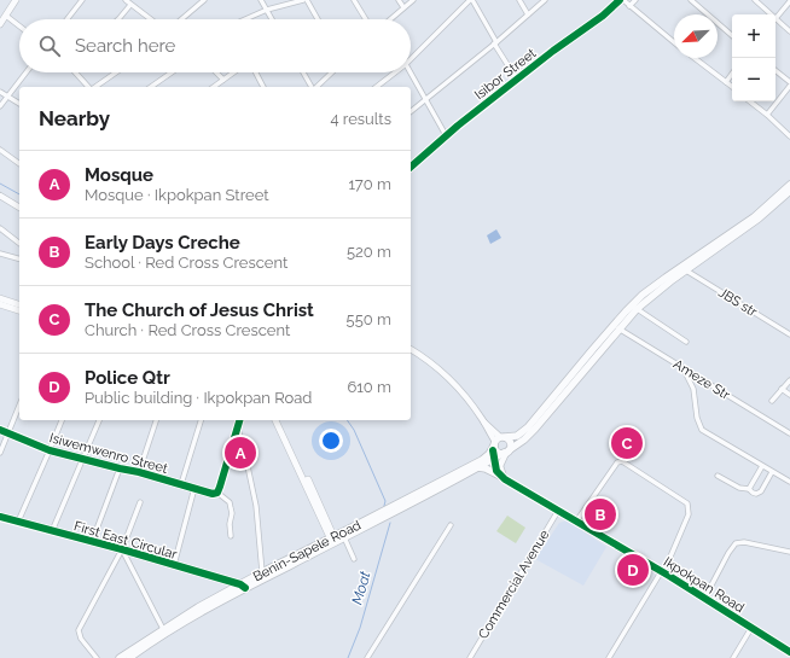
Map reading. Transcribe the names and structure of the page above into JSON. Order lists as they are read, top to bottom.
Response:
{
  "streets": {
    "highway": ["Benin-Sapele Road"],
    "street": [
      "Isibor Street",
      "JBS str",
      "Ameze Str",
      "Isiwemwenro Street",
      "First East Circular",
      "Commercial Avenue",
      "Ikpokpan Road"
    ]
  },
  "crossings": [
    ["Ameze Str", "Benin-Sapele Road"],
    ["First East Circular", "Benin-Sapele Road"],
    ["Commercial Avenue", "Ikpokpan Road"]
  ],
  "water": ["Moat"],
  "north": "bottom left",
  "page": {
    "map_buttons": ["+", "−"],
    "search": "Search here",
    "heading": ["Nearby", "4 results"],
    "list": [
      {
        "mark": "A",
        "name": "Mosque",
        "note": "Mosque · Ikpokpan Street",
        "value": "170 m"
      },
      {
        "mark": "B",
        "name": "Early Days Creche",
        "note": "School · Red Cross Crescent",
        "value": "520 m"
      },
      {
        "mark": "C",
        "name": "The Church of Jesus Christ",
        "note": "Church · Red Cross Crescent",
        "value": "550 m"
      },
      {
        "mark": "D",
        "name": "Police Qtr",
        "note": "Public building · Ikpokpan Road",
        "value": "610 m"
      }
    ],
    "pins": [
      "C",
      "A",
      "B",
      "D"
    ]
  }
}
